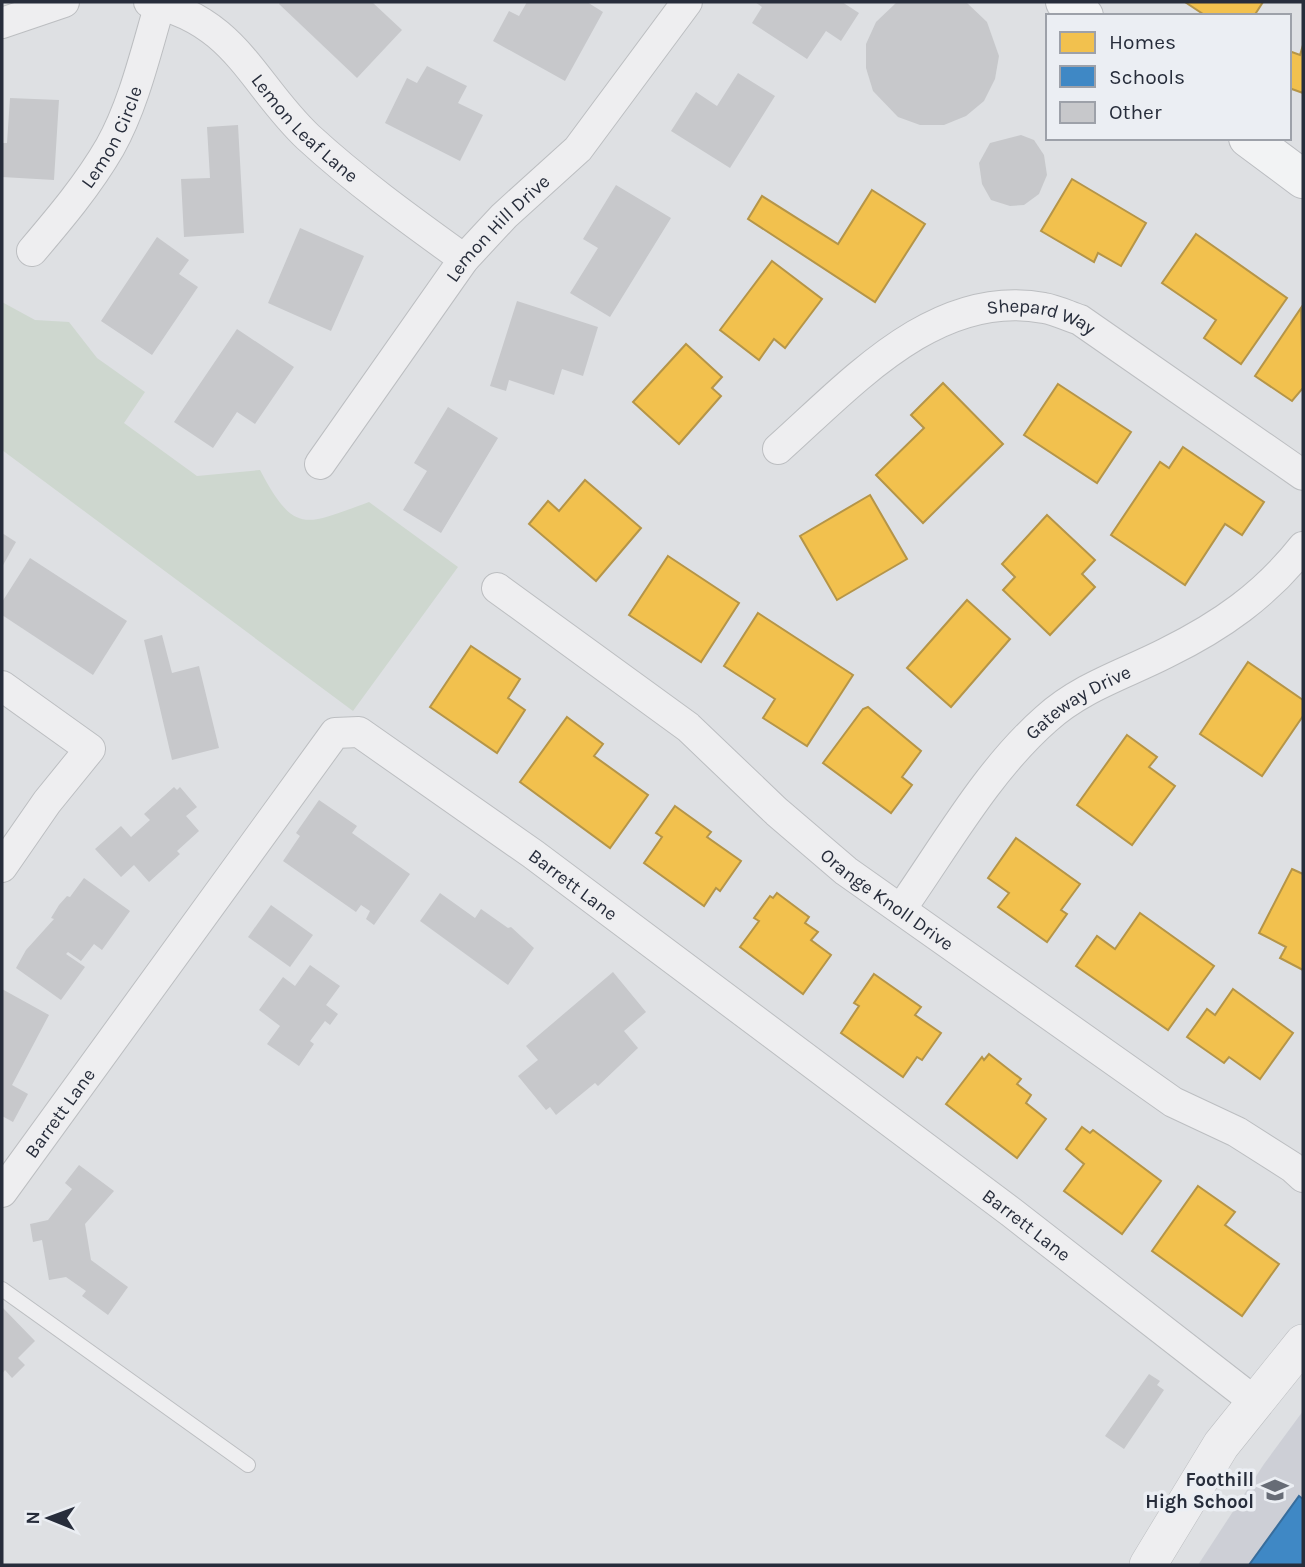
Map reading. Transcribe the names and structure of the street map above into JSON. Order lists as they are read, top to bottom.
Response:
{
  "streets": {
    "street": [
      "Lemon Leaf Lane",
      "Lemon Circle",
      "Lemon Hill Drive",
      "Shepard Way",
      "Gateway Drive",
      "Barrett Lane",
      "Orange Knoll Drive"
    ]
  },
  "crossings": [
    ["Lemon Leaf Lane", "Lemon Circle"],
    ["Lemon Leaf Lane", "Lemon Hill Drive"],
    ["Gateway Drive", "Orange Knoll Drive"]
  ],
  "places": {
    "school or university": ["Foothill High School"]
  },
  "legend": ["Homes", "Schools", "Other"],
  "north": "left"
}
